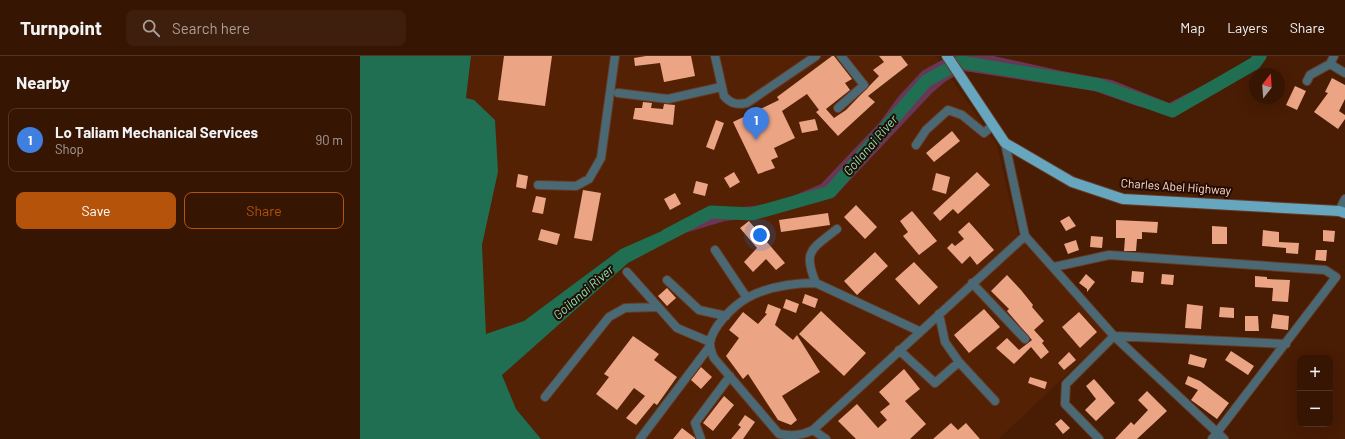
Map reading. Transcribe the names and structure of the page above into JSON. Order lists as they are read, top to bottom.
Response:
{
  "streets": {
    "main road": ["Charles Abel Highway"]
  },
  "water": ["Goilanai River"],
  "north": "top",
  "page": {
    "header": "Turnpoint",
    "search": "Search here",
    "nav": ["Map", "Layers", "Share"],
    "heading": "Nearby",
    "pins": "1",
    "list": [
      {
        "mark": "1",
        "name": "Lo Taliam Mechanical Services",
        "note": "Shop",
        "value": "90 m"
      }
    ],
    "buttons": ["Save", "Share"],
    "map_buttons": ["+", "−"]
  }
}
